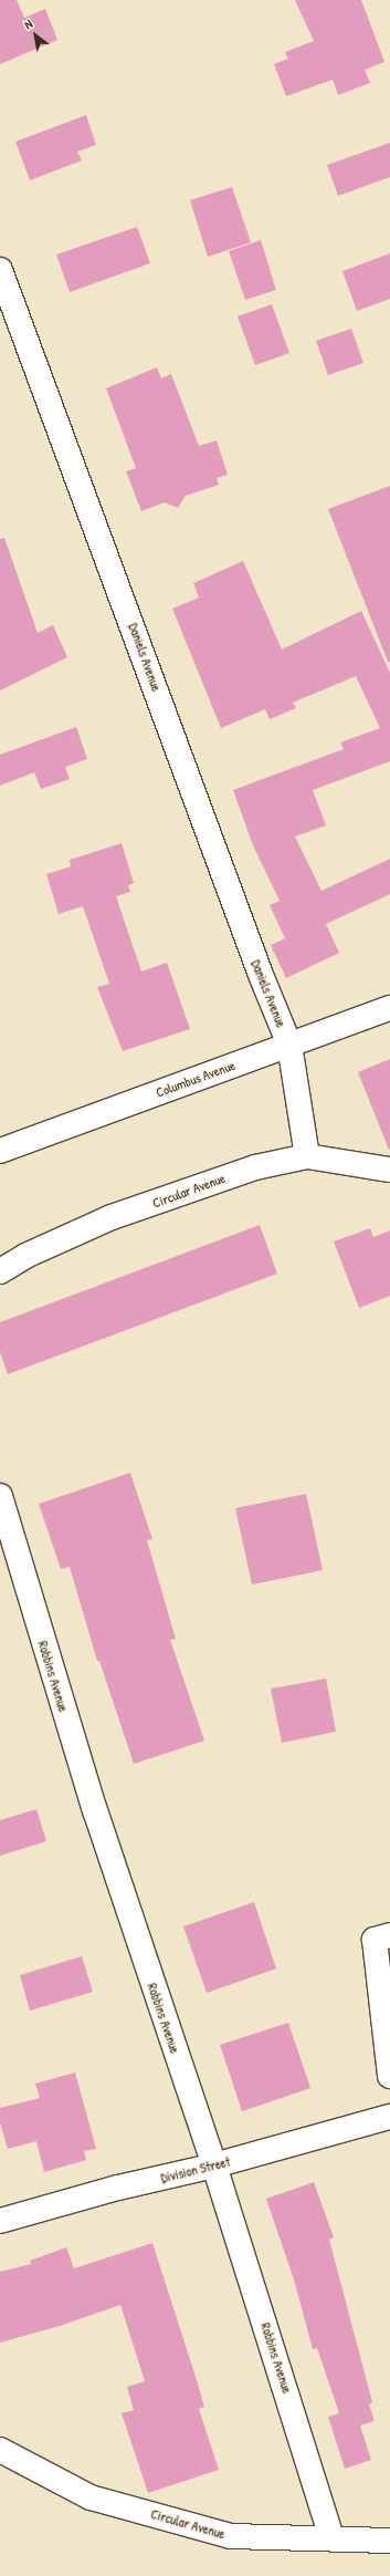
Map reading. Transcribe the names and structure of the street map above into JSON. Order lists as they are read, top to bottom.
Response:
{
  "streets": {
    "street": [
      "Daniels Avenue",
      "Columbus Avenue",
      "Circular Avenue",
      "Robbins Avenue",
      "Division Street"
    ]
  },
  "crossings": [
    ["Daniels Avenue", "Columbus Avenue"],
    ["Daniels Avenue", "Circular Avenue"],
    ["Circular Avenue", "Robbins Avenue"],
    ["Robbins Avenue", "Division Street"]
  ],
  "north": "top left"
}
